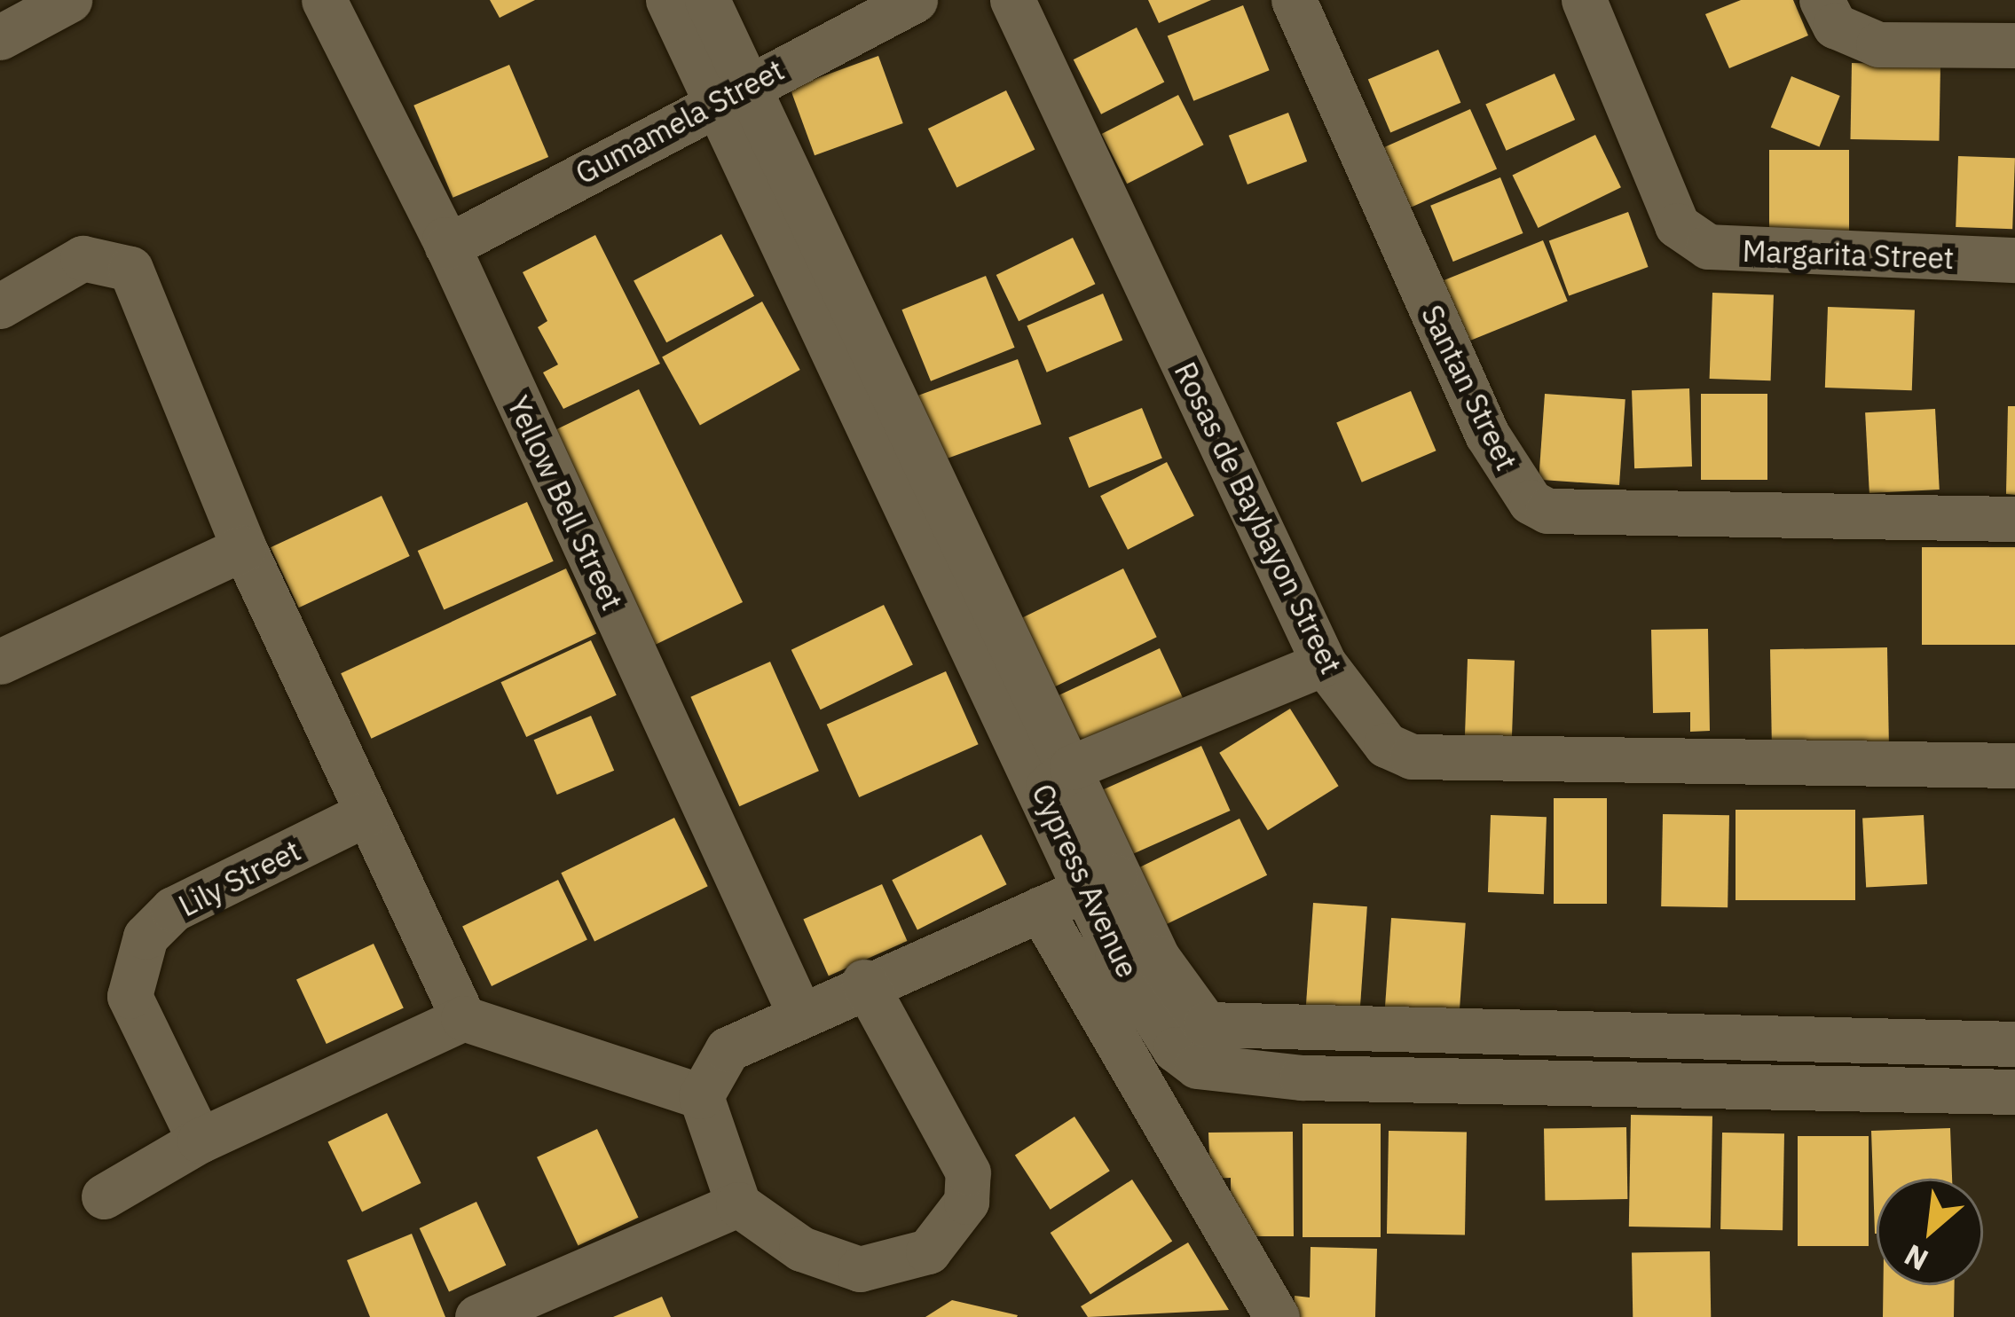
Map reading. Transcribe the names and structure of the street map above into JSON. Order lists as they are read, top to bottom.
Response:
{
  "streets": {
    "street": [
      "Gumamela Street",
      "Margarita Street",
      "Santan Street",
      "Yellow Bell Street",
      "Rosas de Baybayon Street",
      "Lily Street",
      "Cypress Avenue"
    ]
  },
  "crossings": [
    ["Gumamela Street", "Yellow Bell Street"],
    ["Gumamela Street", "Cypress Avenue"]
  ],
  "north": "bottom left"
}
